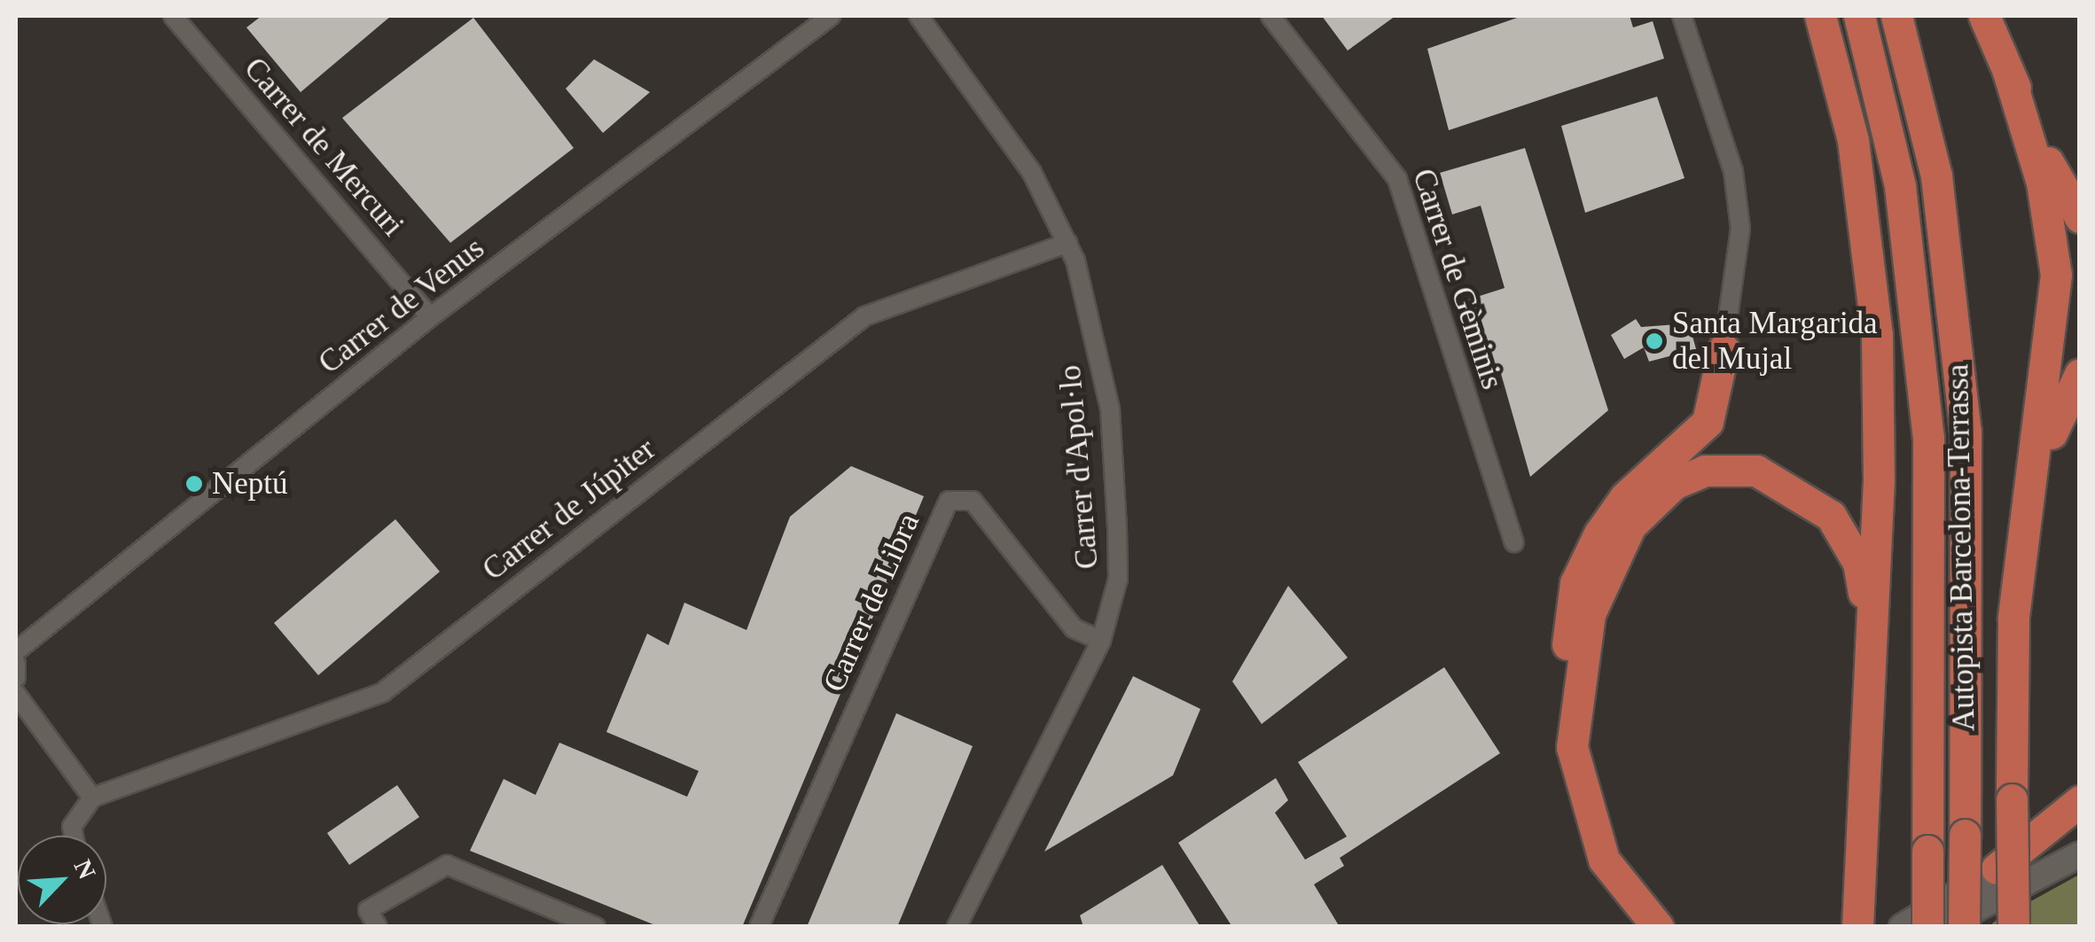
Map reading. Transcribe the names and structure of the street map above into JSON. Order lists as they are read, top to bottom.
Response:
{
  "streets": {
    "highway": ["Autopista Barcelona-Terrassa"],
    "street": [
      "Carrer de Mercuri",
      "Carrer de Gèminis",
      "Carrer de Venus",
      "Carrer d'Apol·lo",
      "Carrer de Júpiter",
      "Carrer de Libra"
    ]
  },
  "crossings": [
    ["Carrer de Mercuri", "Carrer de Venus"],
    ["Carrer d'Apol·lo", "Carrer de Júpiter"],
    ["Carrer d'Apol·lo", "Carrer de Libra"]
  ],
  "places": ["Santa Margarida del Mujal", "Neptú"],
  "north": "top right"
}
